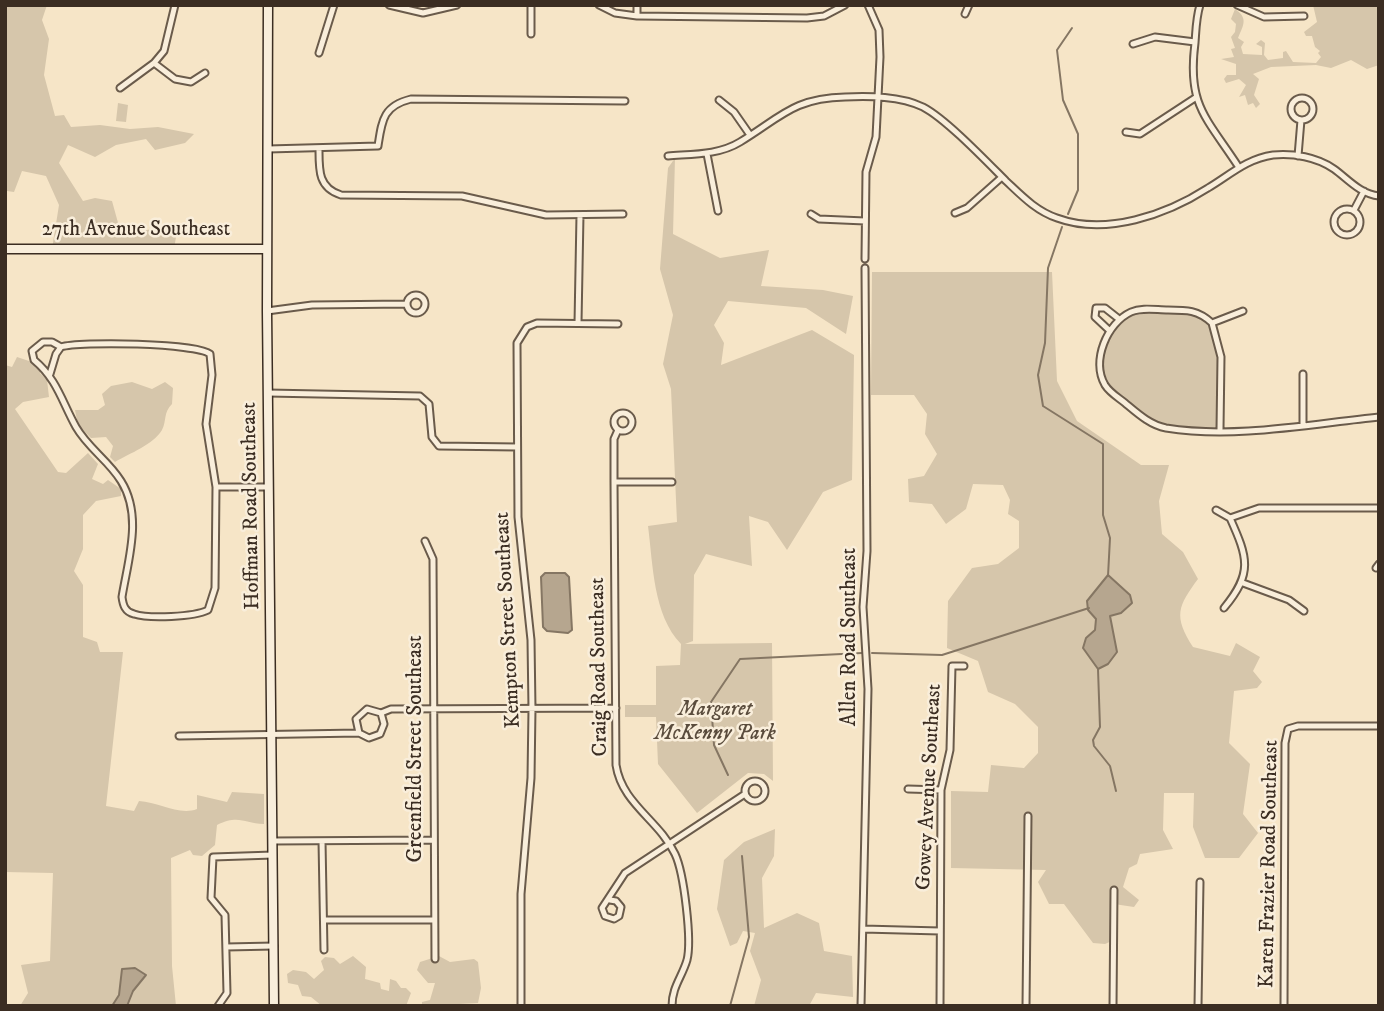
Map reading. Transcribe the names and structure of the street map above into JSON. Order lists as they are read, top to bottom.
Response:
{
  "streets": {
    "street": [
      "27th Avenue Southeast",
      "Hoffman Road Southeast",
      "Kempton Street Southeast",
      "Allen Road Southeast",
      "Craig Road Southeast",
      "Greenfield Street Southeast",
      "Gowey Avenue Southeast",
      "Karen Frazier Road Southeast"
    ]
  },
  "crossings": [
    ["27th Avenue Southeast", "Hoffman Road Southeast"]
  ],
  "parks": ["Margaret McKenny Park"]
}
